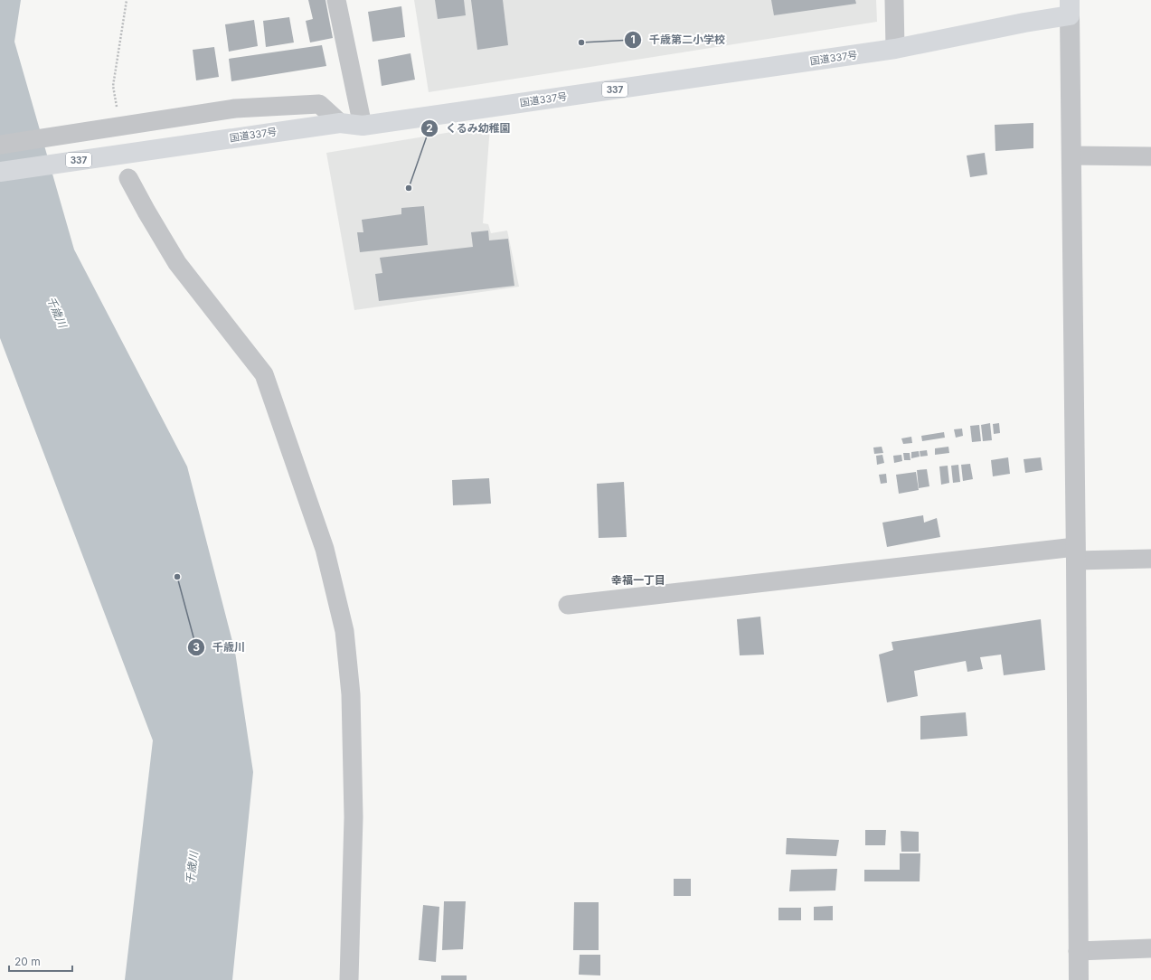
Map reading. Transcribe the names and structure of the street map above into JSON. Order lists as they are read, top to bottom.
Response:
{
  "streets": {
    "highway": ["国道337号", "337"]
  },
  "districts": ["幸福一丁目"],
  "water": ["千歳川"],
  "places": ["千歳第二小学校", "くるみ幼稚園", "千歳川"],
  "scale_bar": "20 m"
}
